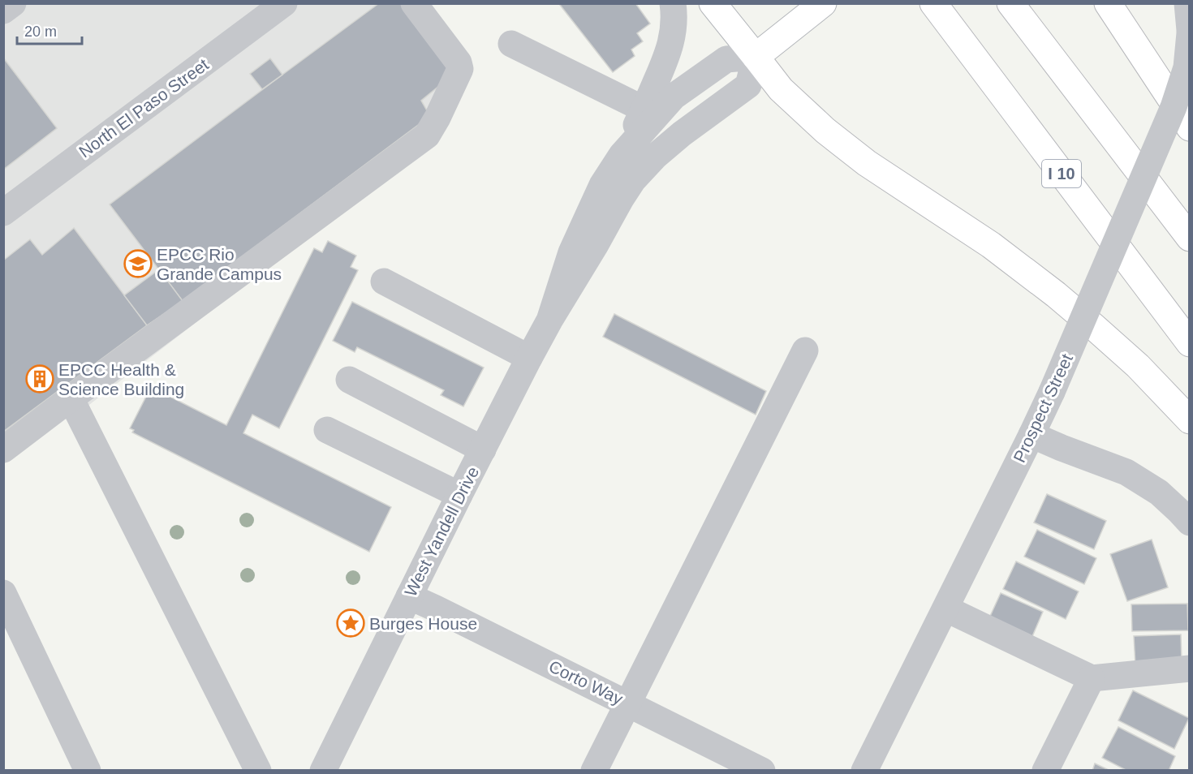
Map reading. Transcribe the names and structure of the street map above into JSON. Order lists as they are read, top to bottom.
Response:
{
  "streets": {
    "main road": ["I 10"],
    "street": [
      "North El Paso Street",
      "Prospect Street",
      "West Yandell Drive",
      "Corto Way"
    ]
  },
  "crossings": [
    ["West Yandell Drive", "Corto Way"]
  ],
  "places": {
    "school or university": ["EPCC Rio Grande Campus"],
    "building": ["EPCC Health & Science Building"],
    "place": ["Burges House"]
  },
  "scale_bar": "20 m"
}
